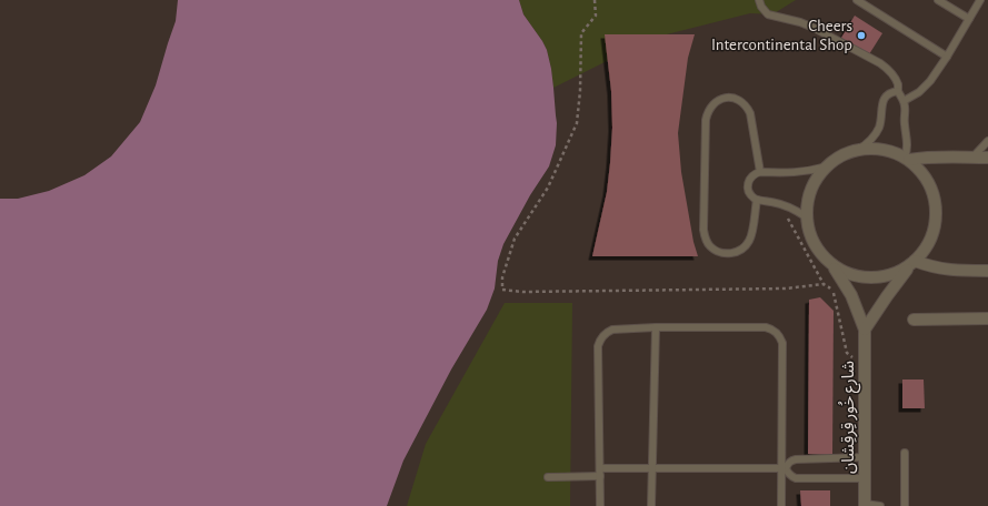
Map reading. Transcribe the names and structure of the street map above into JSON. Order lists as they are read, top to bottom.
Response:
{
  "streets": {
    "street": ["شارع خُور قِرقِشان"]
  },
  "places": ["Cheers Intercontinental Shop"]
}
